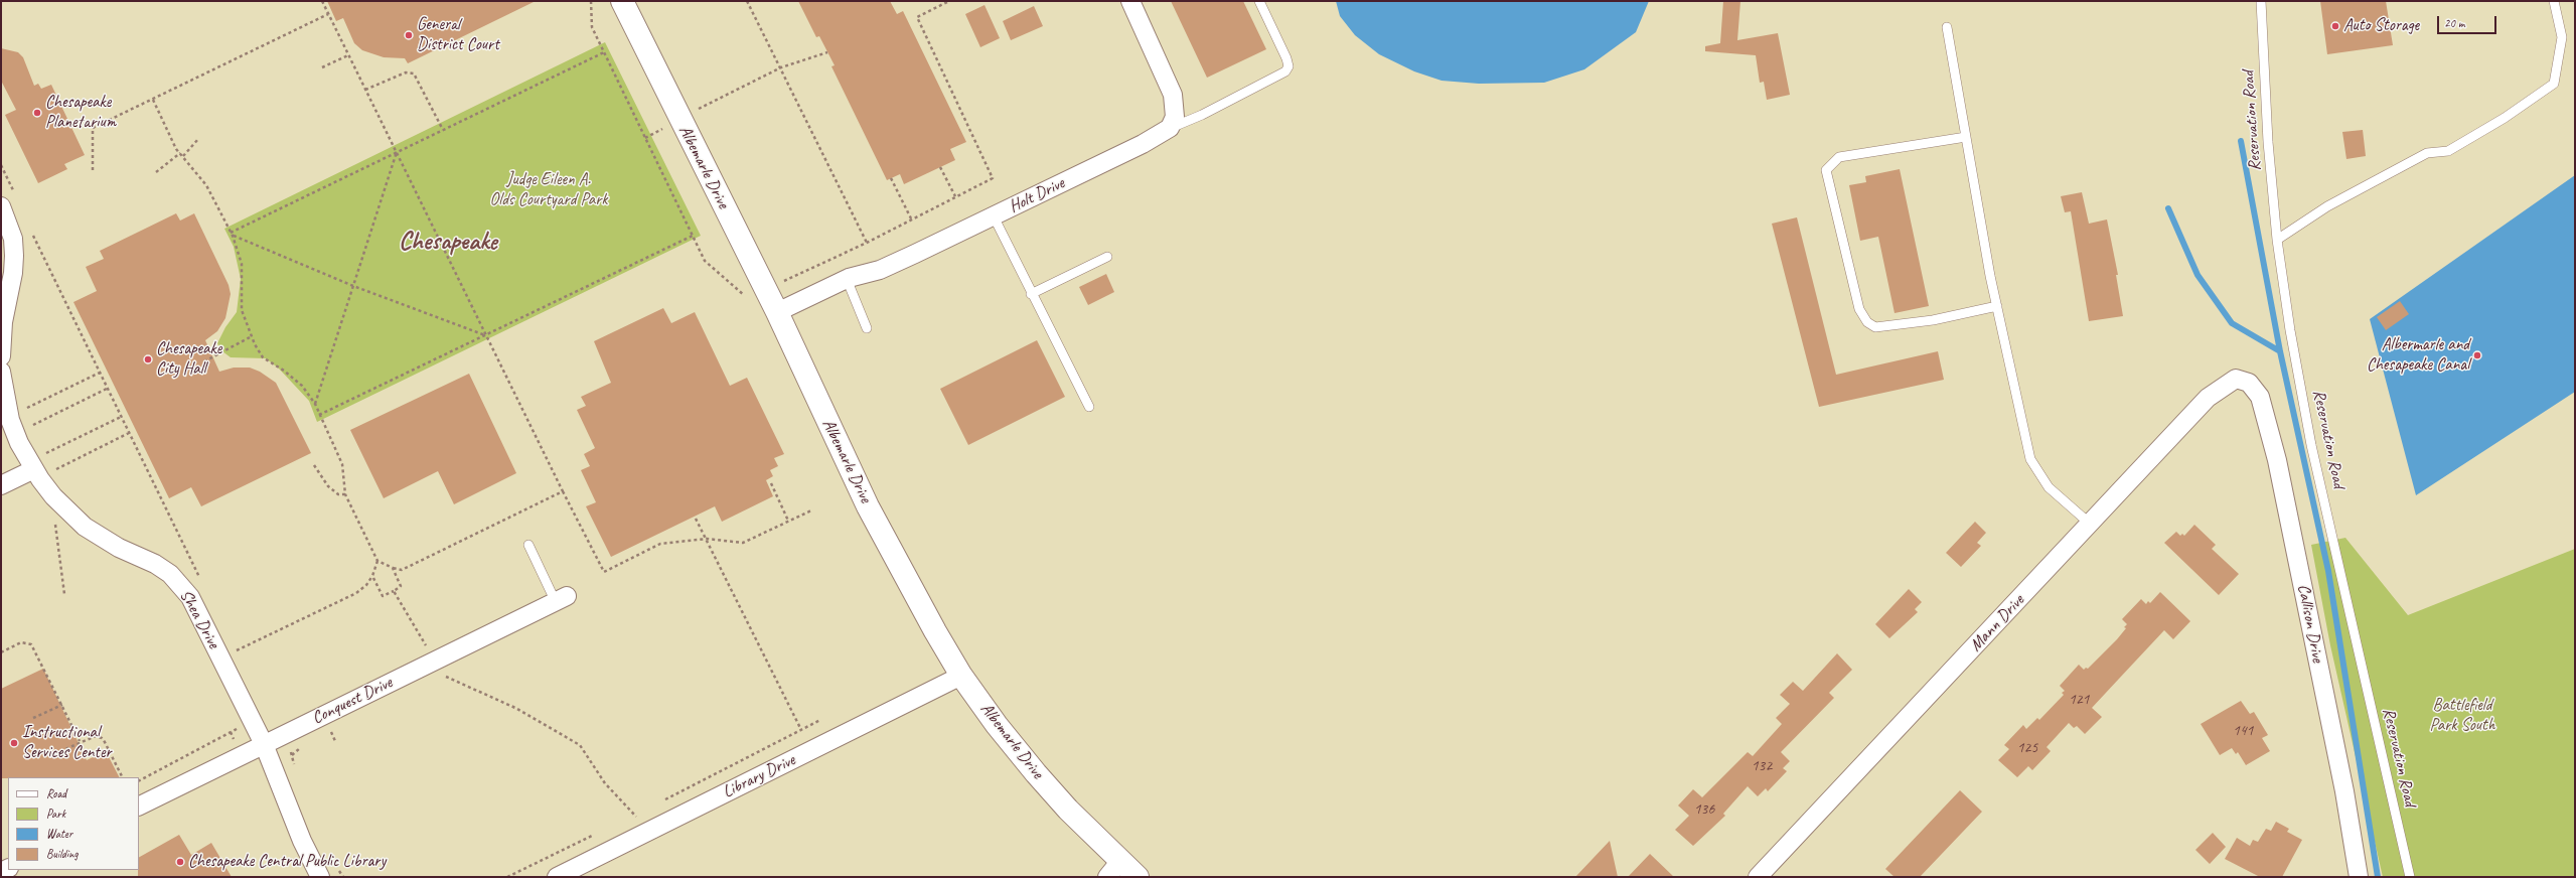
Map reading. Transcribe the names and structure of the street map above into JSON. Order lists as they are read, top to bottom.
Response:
{
  "streets": {
    "street": [
      "Albemarle Drive",
      "Holt Drive",
      "Shea Drive",
      "Mann Drive",
      "Callison Drive",
      "Conquest Drive",
      "Library Drive"
    ],
    "lane": ["Reservation Road"]
  },
  "crossings": [
    ["Albemarle Drive", "Holt Drive"],
    ["Albemarle Drive", "Library Drive"],
    ["Shea Drive", "Conquest Drive"],
    ["Mann Drive", "Callison Drive"]
  ],
  "districts": ["Chesapeake"],
  "parks": ["Judge Eileen A. Olds Courtyard Park", "Battlefield Park South"],
  "places": [
    "Auto Storage",
    "General District Court",
    "Chesapeake Planetarium",
    "Albermarle and Chesapeake Canal",
    "Chesapeake City Hall",
    "Instructional Services Center",
    "Chesapeake Central Public Library"
  ],
  "house_numbers": [
    "121",
    "141",
    "125",
    "132",
    "136"
  ],
  "legend": [
    "Road",
    "Park",
    "Water",
    "Building"
  ],
  "scale_bar": "20 m"
}
